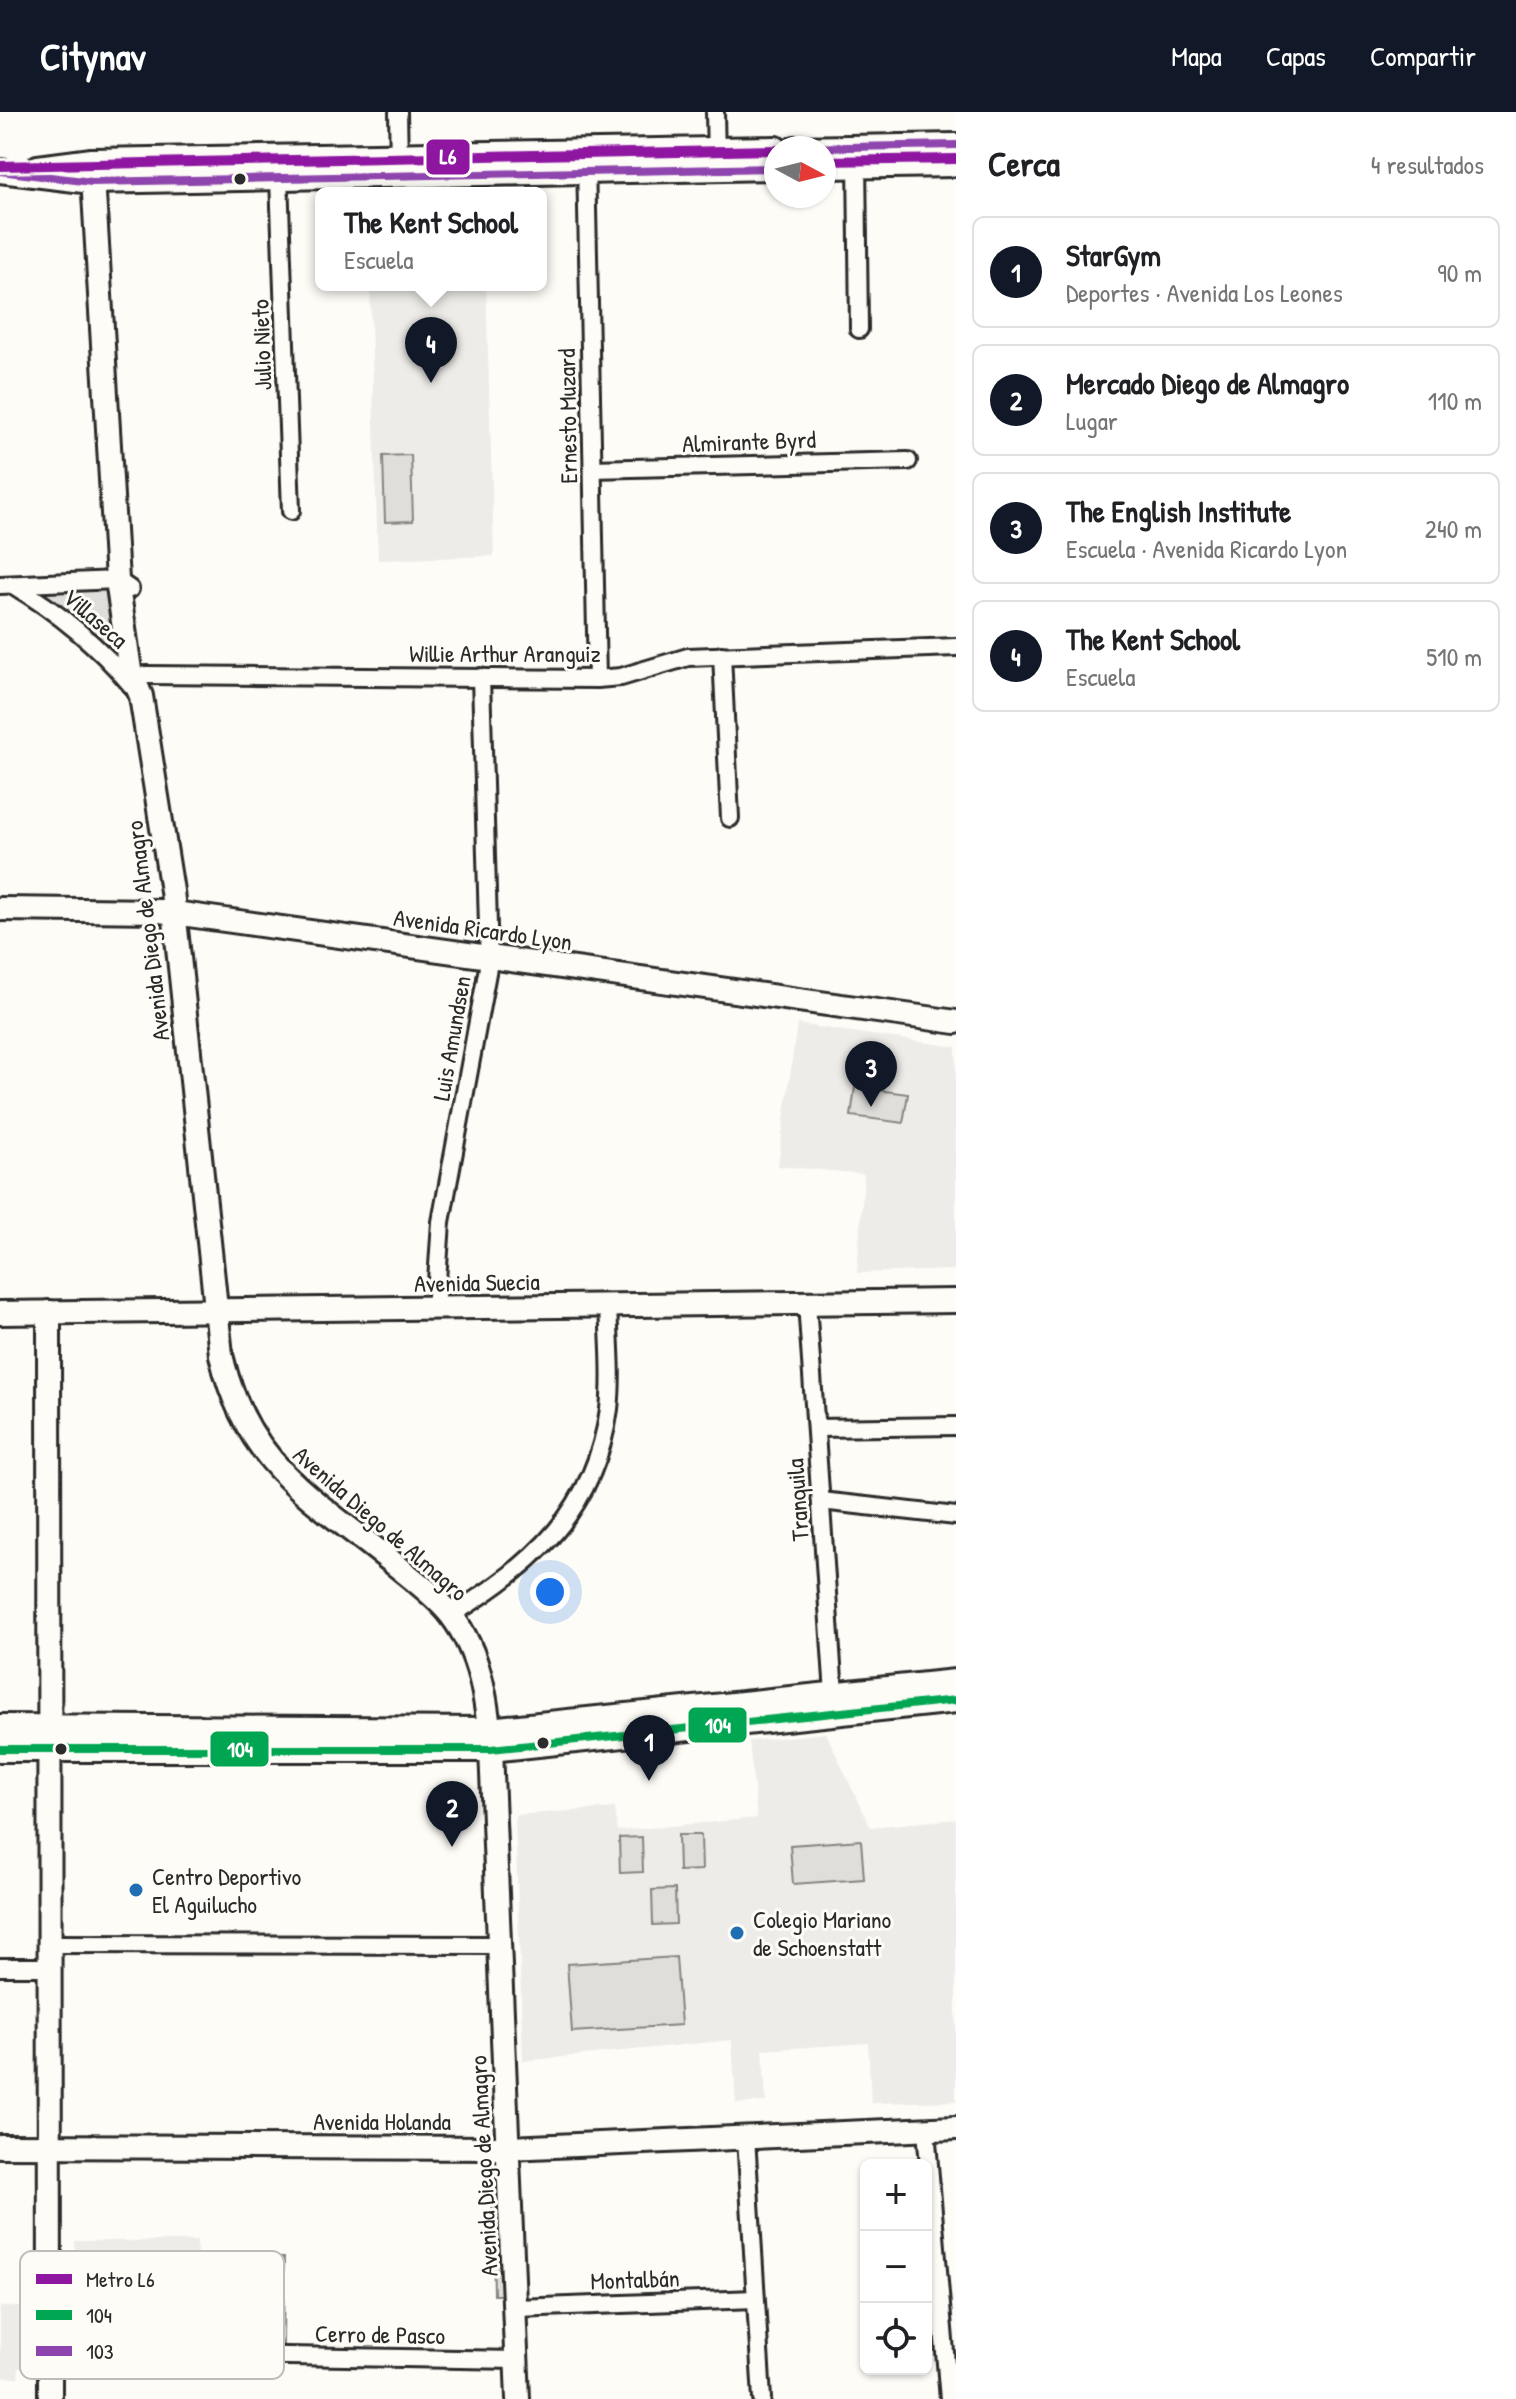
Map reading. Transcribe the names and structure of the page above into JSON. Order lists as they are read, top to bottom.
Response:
{
  "streets": {
    "street": [
      "Julio Nieto",
      "Ernesto Muzard",
      "Almirante Byrd",
      "Villaseca",
      "Willie Arthur Aranguiz",
      "Avenida Ricardo Lyon",
      "Avenida Diego de Almagro",
      "Luis Amundsen",
      "Avenida Suecia",
      "Tranquila",
      "Avenida Holanda",
      "Montalbán",
      "Cerro de Pasco"
    ]
  },
  "crossings": [
    ["Ernesto Muzard", "Almirante Byrd"],
    ["Ernesto Muzard", "Willie Arthur Aranguiz"],
    ["Villaseca", "Willie Arthur Aranguiz"],
    ["Villaseca", "Avenida Diego de Almagro"],
    ["Willie Arthur Aranguiz", "Avenida Diego de Almagro"],
    ["Willie Arthur Aranguiz", "Luis Amundsen"],
    ["Avenida Ricardo Lyon", "Avenida Diego de Almagro"],
    ["Avenida Ricardo Lyon", "Luis Amundsen"],
    ["Avenida Diego de Almagro", "Avenida Suecia"],
    ["Avenida Diego de Almagro", "Avenida Holanda"],
    ["Avenida Diego de Almagro", "Montalbán"],
    ["Avenida Diego de Almagro", "Cerro de Pasco"],
    ["Luis Amundsen", "Avenida Suecia"],
    ["Avenida Suecia", "Tranquila"]
  ],
  "places": ["Centro Deportivo El Aguilucho", "Colegio Mariano de Schoenstatt"],
  "lines": ["transit line 103", "metro line L6", "transit line 104"],
  "legend": ["Metro L6", "104", "103"],
  "north": "right",
  "page": {
    "header": "Citynav",
    "nav": ["Mapa", "Capas", "Compartir"],
    "heading": ["Cerca", "4 resultados"],
    "popup": ["The Kent School", "Escuela"],
    "list": [
      {
        "mark": "1",
        "name": "StarGym",
        "note": "Deportes · Avenida Los Leones",
        "value": "90 m"
      },
      {
        "mark": "2",
        "name": "Mercado Diego de Almagro",
        "note": "Lugar",
        "value": "110 m"
      },
      {
        "mark": "3",
        "name": "The English Institute",
        "note": "Escuela · Avenida Ricardo Lyon",
        "value": "240 m"
      },
      {
        "mark": "4",
        "name": "The Kent School",
        "note": "Escuela",
        "value": "510 m"
      }
    ],
    "pins": [
      "4",
      "3",
      "1",
      "2"
    ],
    "map_buttons": ["+", "−"]
  }
}
